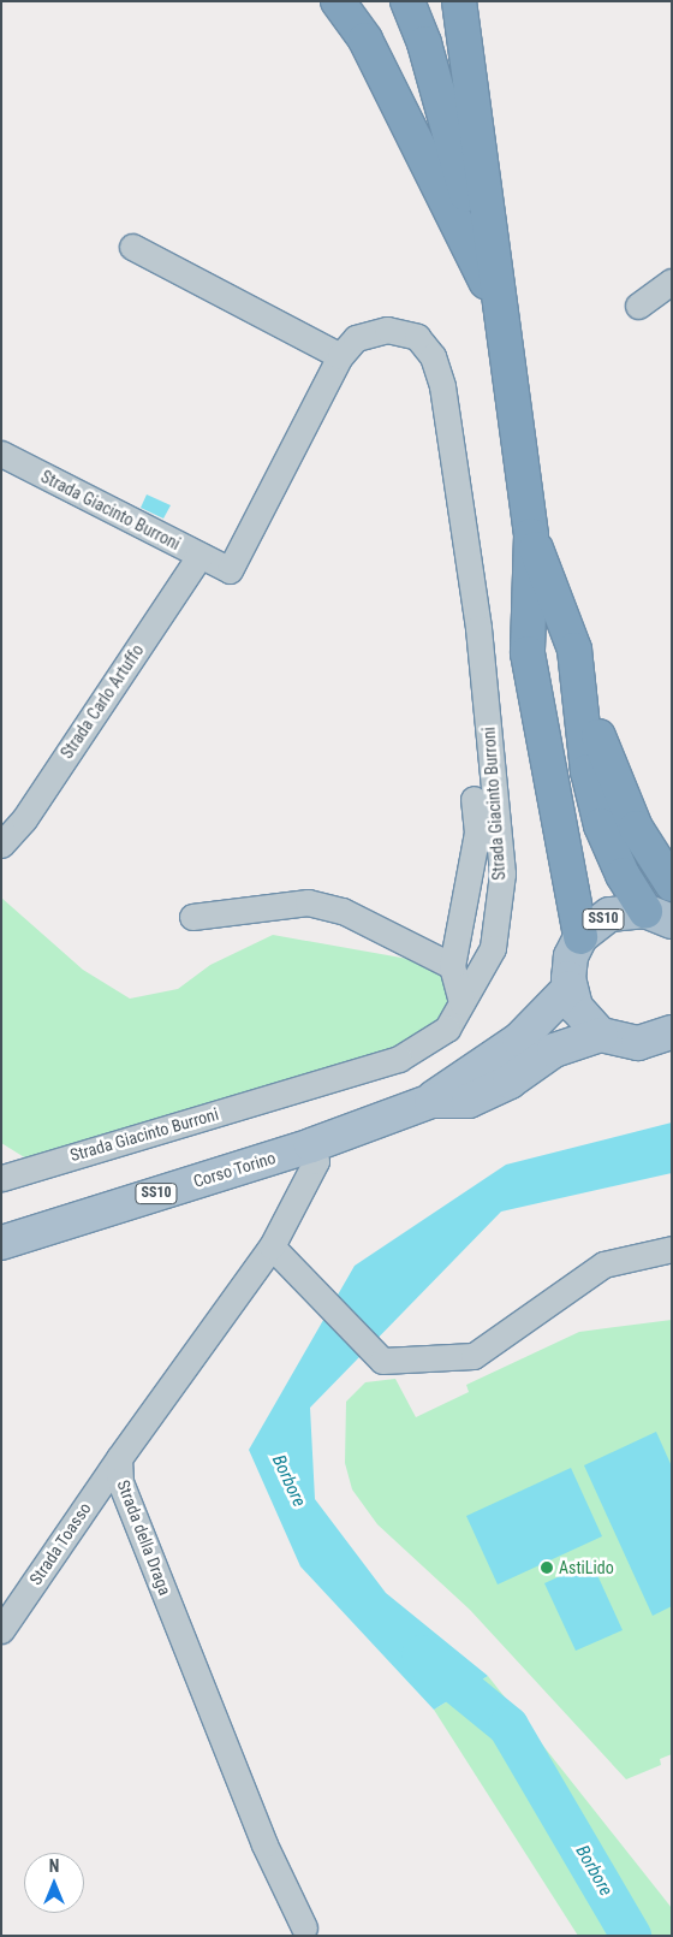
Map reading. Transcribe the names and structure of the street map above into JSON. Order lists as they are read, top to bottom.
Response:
{
  "streets": {
    "main road": ["SS10", "Corso Torino"],
    "street": [
      "Strada Giacinto Burroni",
      "Strada Carlo Artuffo",
      "Strada della Draga",
      "Strada Toasso"
    ]
  },
  "crossings": [
    ["Strada Giacinto Burroni", "Strada Carlo Artuffo"],
    ["SS10", "Corso Torino"],
    ["Corso Torino", "Strada della Draga"],
    ["Strada della Draga", "Strada Toasso"]
  ],
  "water": ["Borbore"],
  "places": ["AstiLido"],
  "north": "top"
}
